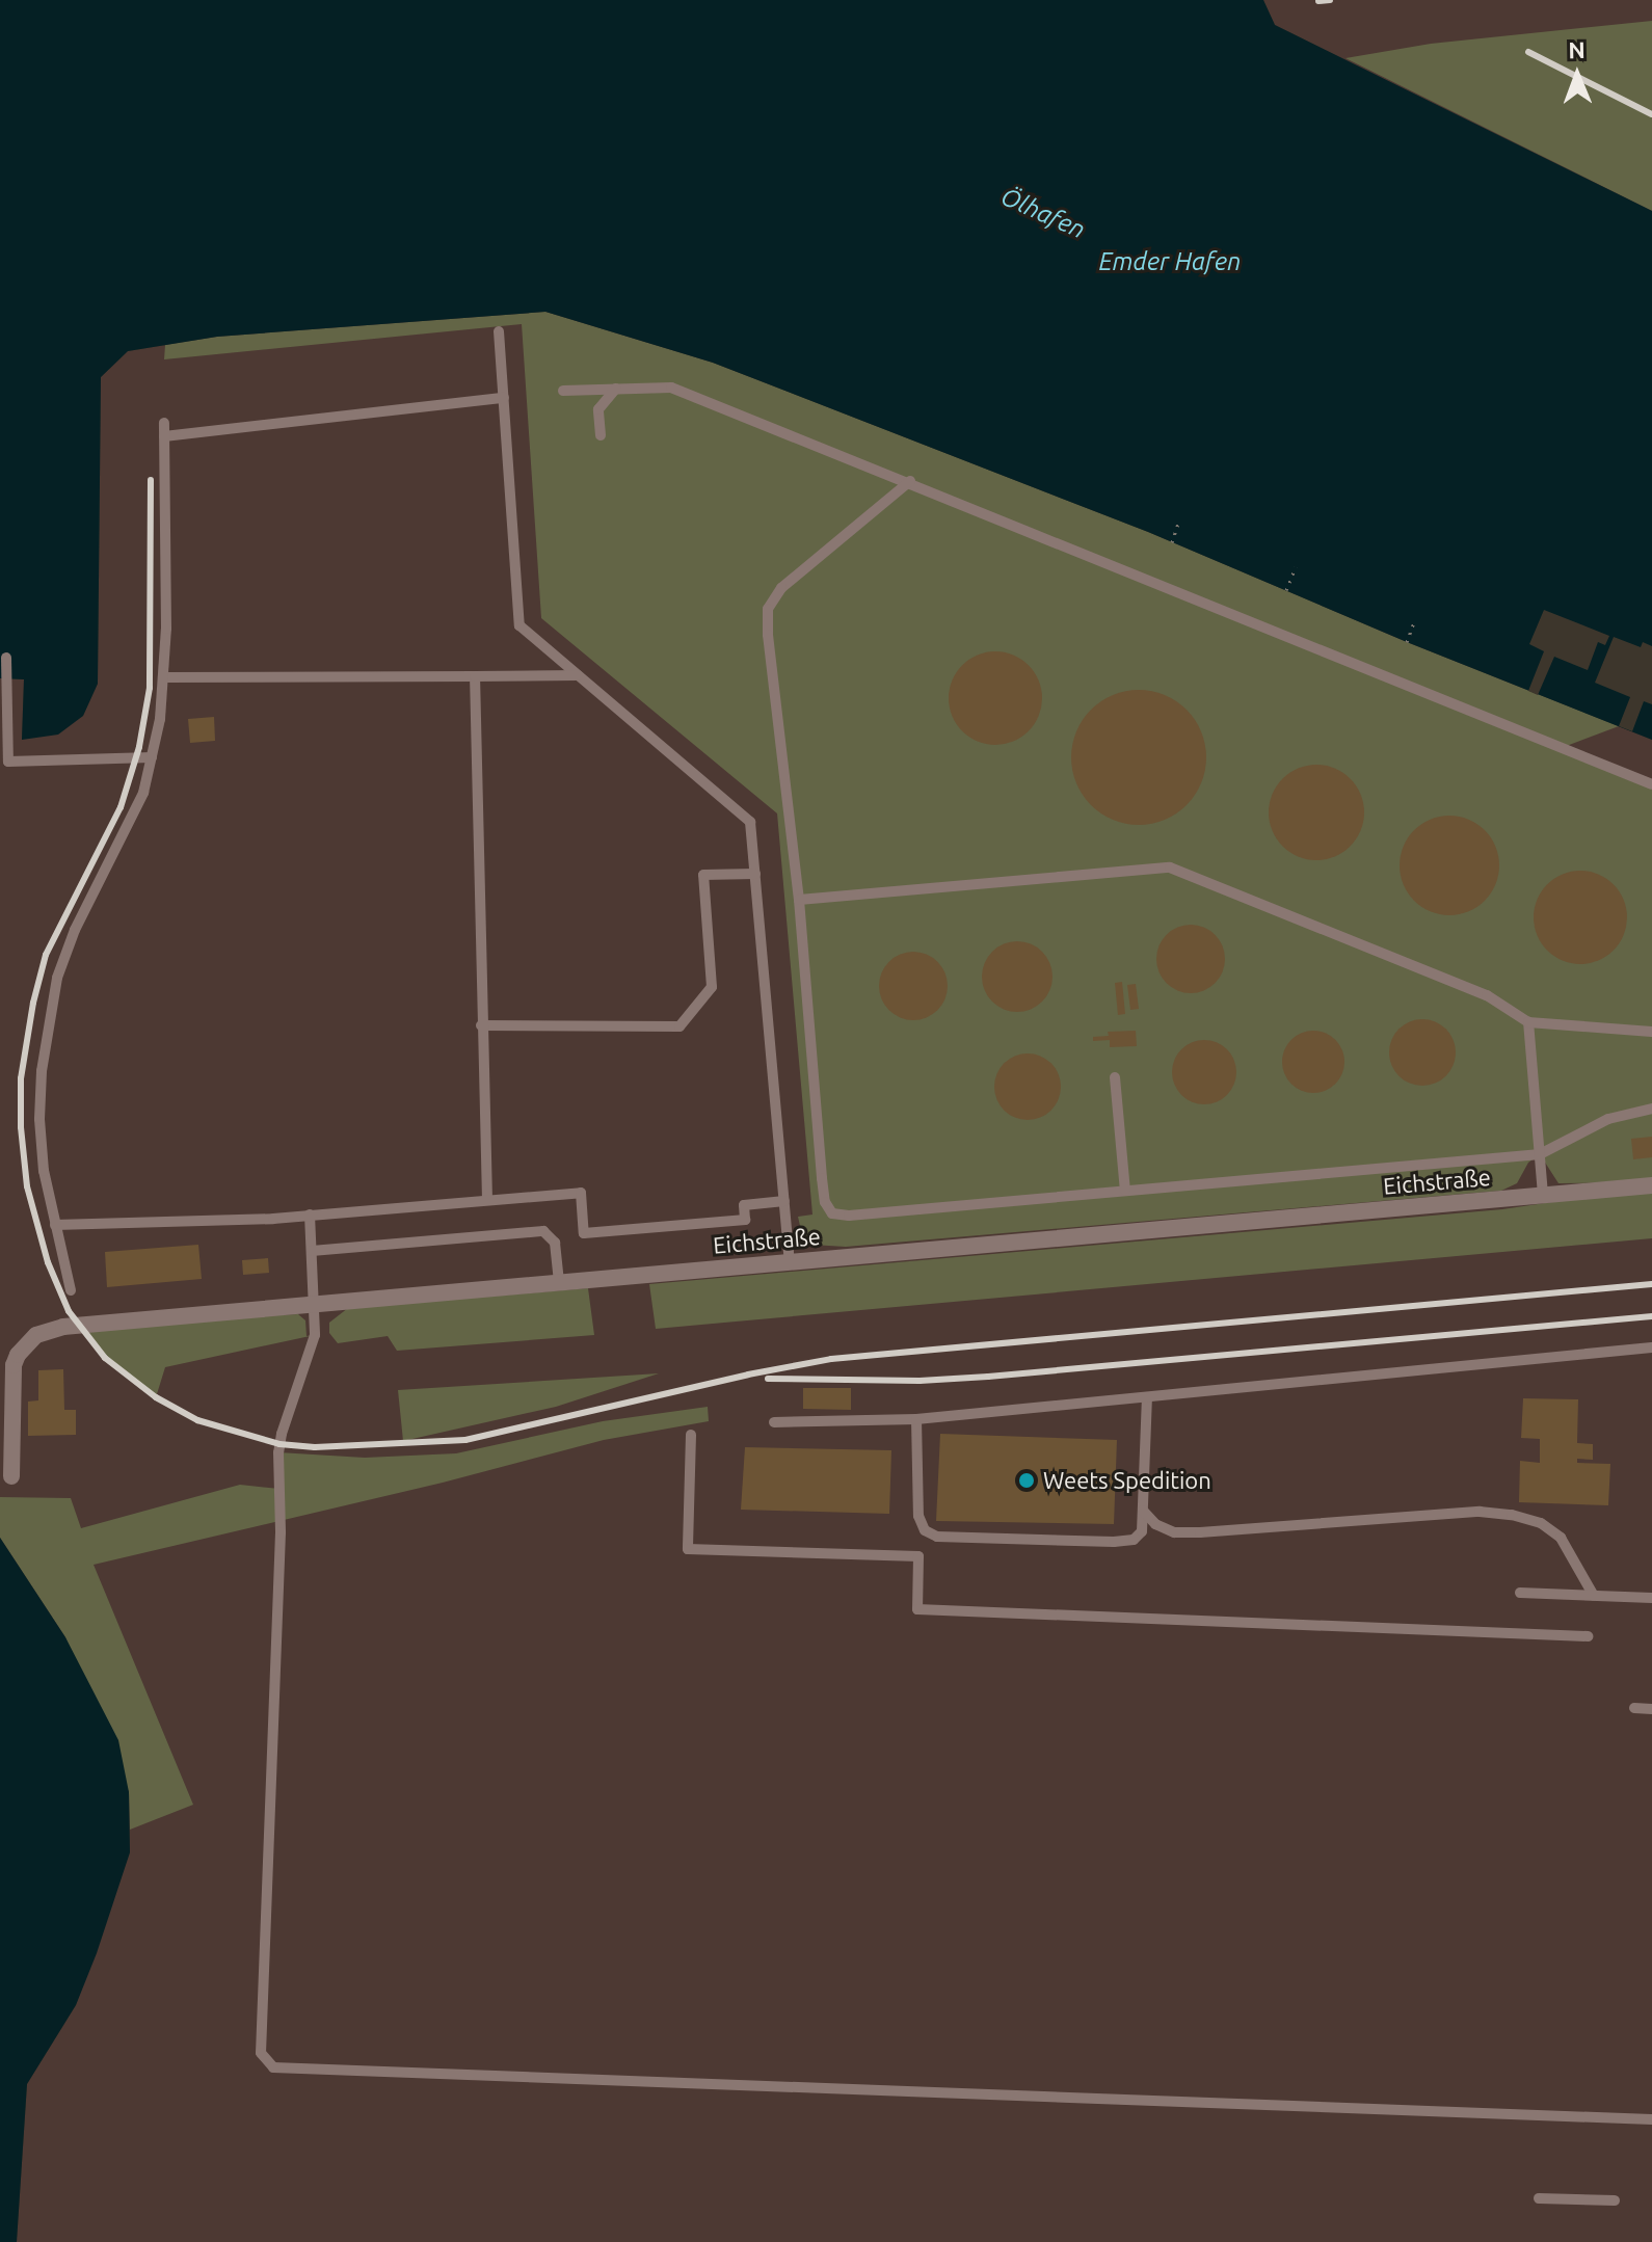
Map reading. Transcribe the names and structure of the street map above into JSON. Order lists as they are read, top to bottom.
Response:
{
  "streets": {
    "street": ["Eichstraße"]
  },
  "water": ["Ölhafen", "Emder Hafen"],
  "places": ["Weets Spedition"],
  "north": "top"
}
